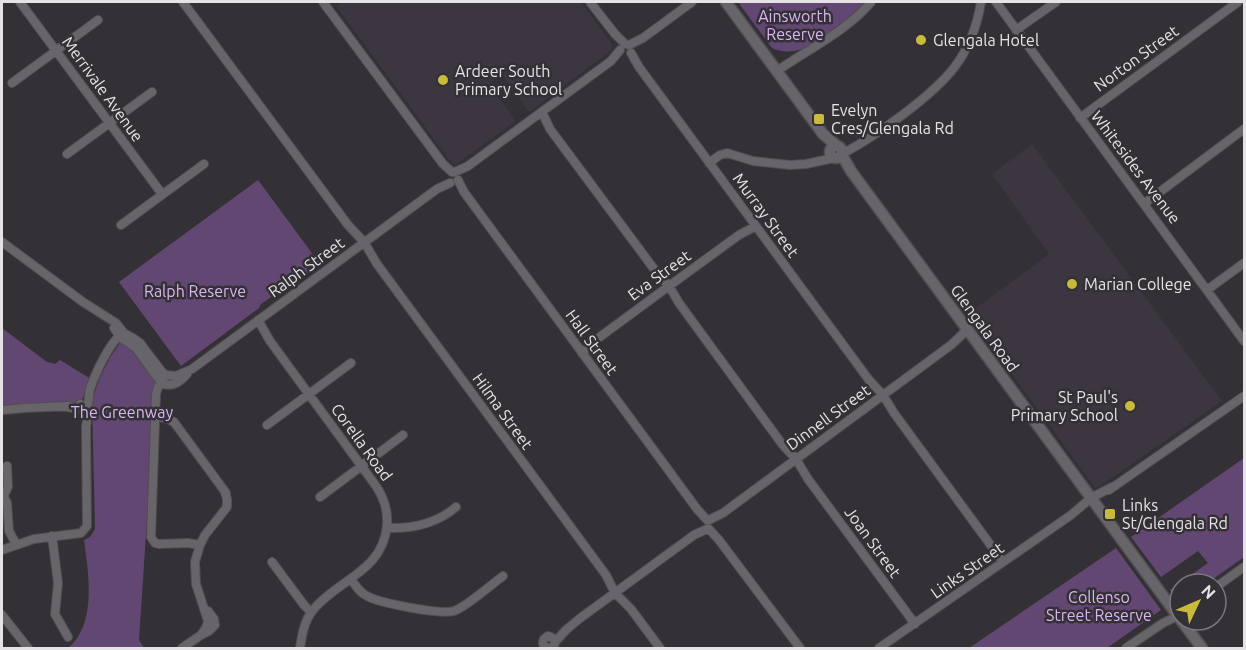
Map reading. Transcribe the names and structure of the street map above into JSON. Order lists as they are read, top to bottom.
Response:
{
  "streets": {
    "street": [
      "Norton Street",
      "Merrivale Avenue",
      "Whitesides Avenue",
      "Murray Street",
      "Ralph Street",
      "Eva Street",
      "Glengala Road",
      "Hall Street",
      "Hilma Street",
      "Dinnell Street",
      "Corella Road",
      "Joan Street",
      "Links Street"
    ]
  },
  "crossings": [
    ["Norton Street", "Whitesides Avenue"],
    ["Murray Street", "Ralph Street"],
    ["Murray Street", "Eva Street"],
    ["Murray Street", "Dinnell Street"],
    ["Murray Street", "Links Street"],
    ["Ralph Street", "Hall Street"],
    ["Ralph Street", "Hilma Street"],
    ["Ralph Street", "Corella Road"],
    ["Ralph Street", "Joan Street"],
    ["Eva Street", "Hall Street"],
    ["Eva Street", "Joan Street"],
    ["Glengala Road", "Dinnell Street"],
    ["Glengala Road", "Links Street"],
    ["Hall Street", "Dinnell Street"],
    ["Hilma Street", "Dinnell Street"],
    ["Dinnell Street", "Joan Street"],
    ["Joan Street", "Links Street"]
  ],
  "parks": [
    "Ainsworth Reserve",
    "Ralph Reserve",
    "The Greenway",
    "Collenso Street Reserve"
  ],
  "places": {
    "other": [
      "Glengala Hotel",
      "Ardeer South Primary School",
      "Marian College",
      "St Paul's Primary School"
    ],
    "transit": ["Evelyn Cres/Glengala Rd", "Links St/Glengala Rd"]
  },
  "north": "top right"
}
